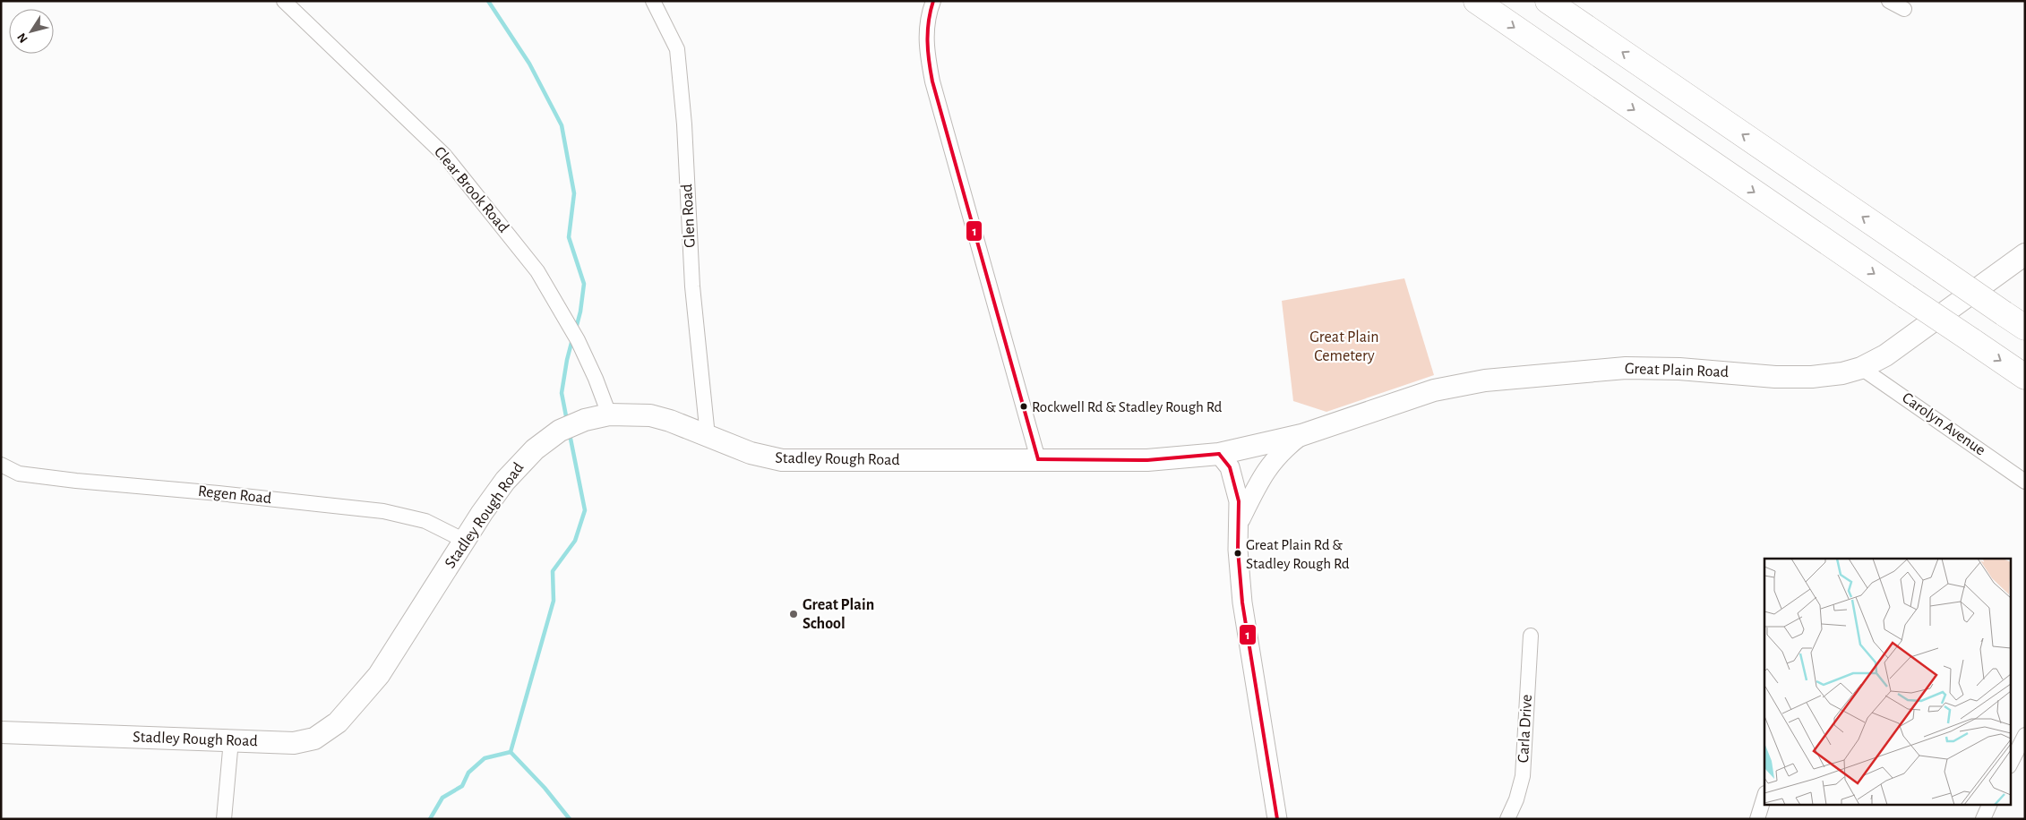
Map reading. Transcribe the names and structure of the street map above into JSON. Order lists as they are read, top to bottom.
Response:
{
  "streets": {
    "main road": ["Great Plain Road", "Stadley Rough Road"],
    "street": [
      "Clear Brook Road",
      "Glen Road",
      "Carolyn Avenue",
      "Regen Road",
      "Carla Drive"
    ]
  },
  "crossings": [
    ["Clear Brook Road", "Stadley Rough Road"],
    ["Glen Road", "Stadley Rough Road"],
    ["Great Plain Road", "Carolyn Avenue"],
    ["Great Plain Road", "Stadley Rough Road"],
    ["Stadley Rough Road", "Regen Road"]
  ],
  "parks": ["Great Plain Cemetery"],
  "places": ["Rockwell Rd & Stadley Rough Rd", "Great Plain Rd & Stadley Rough Rd", "Great Plain School"],
  "lines": ["transit line 1"],
  "north": "bottom left"
}
